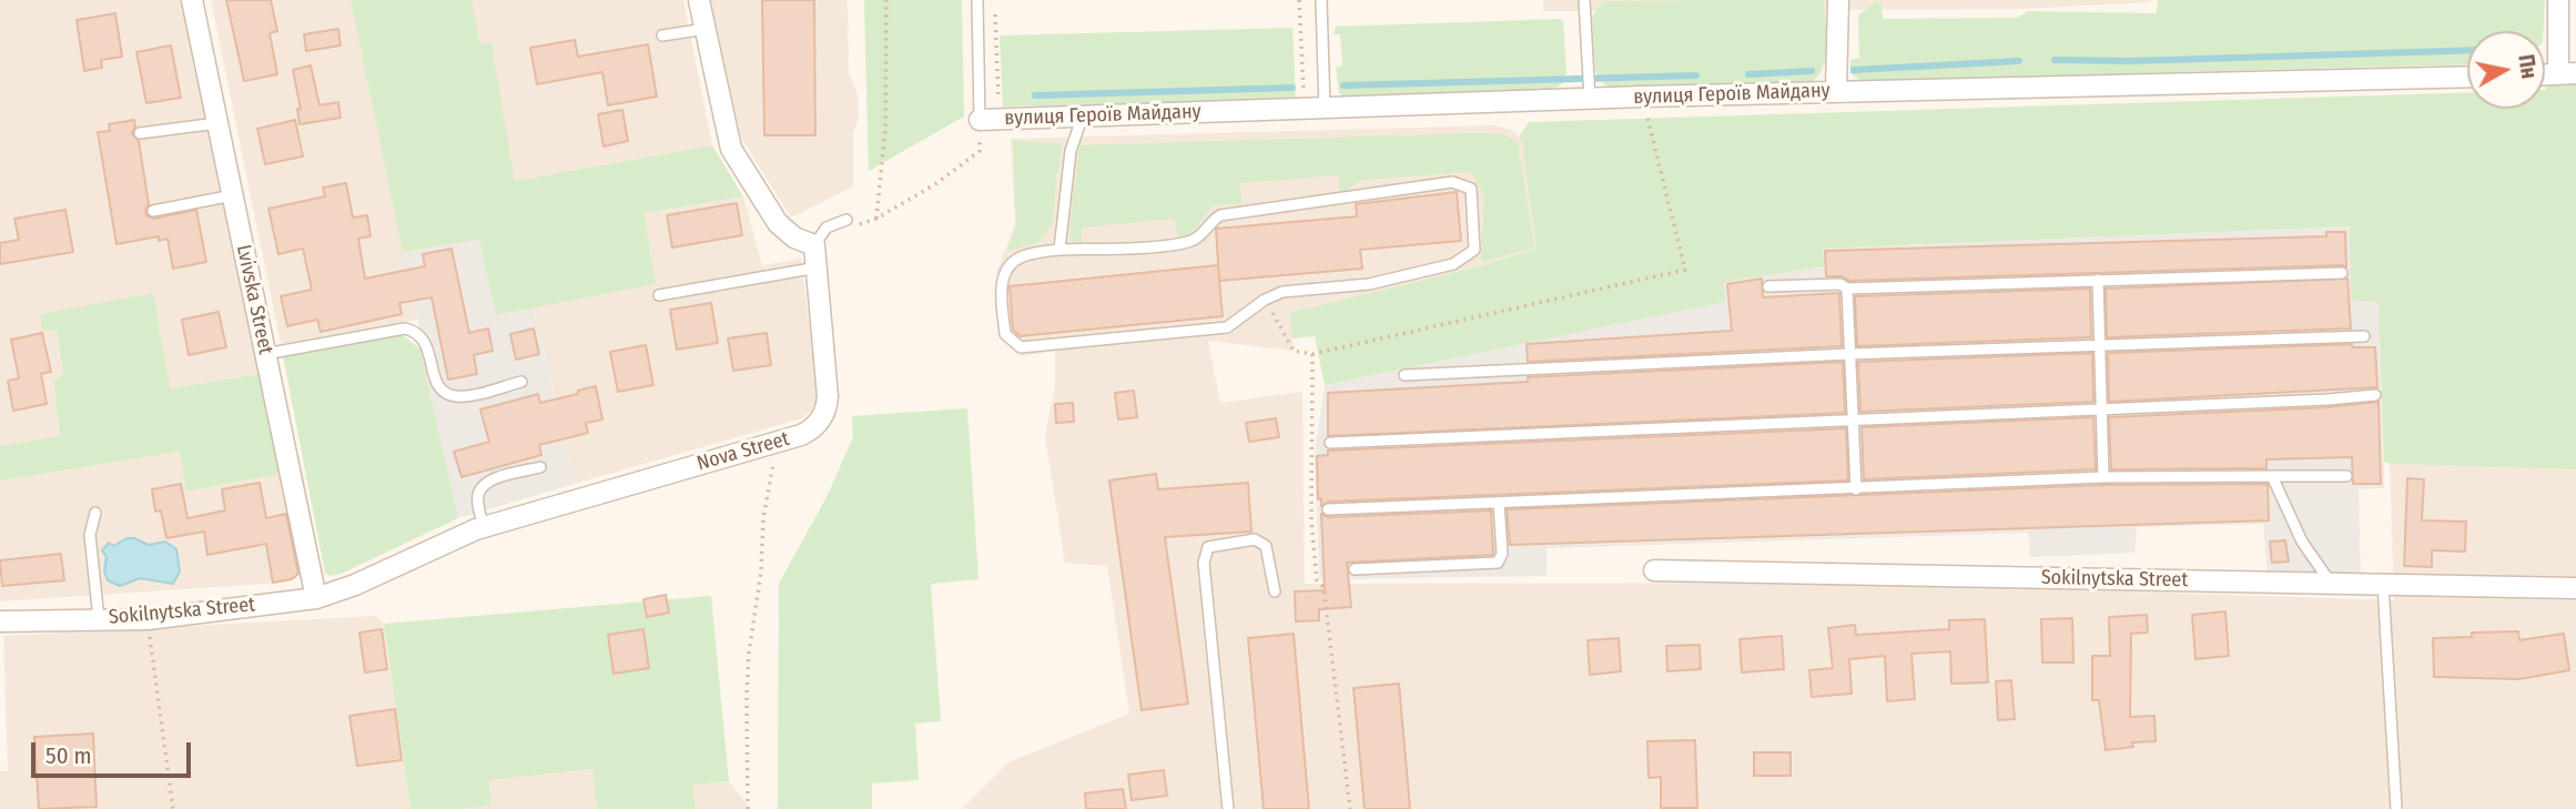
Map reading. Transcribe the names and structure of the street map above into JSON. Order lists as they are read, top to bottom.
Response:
{
  "streets": {
    "street": [
      "вулиця Героїв Майдану",
      "Lvivska Street",
      "Nova Street",
      "Sokilnytska Street"
    ]
  },
  "crossings": [
    ["Lvivska Street", "Nova Street"],
    ["Lvivska Street", "Sokilnytska Street"],
    ["Nova Street", "Sokilnytska Street"]
  ],
  "scale_bar": "50 m",
  "north": "right"
}
